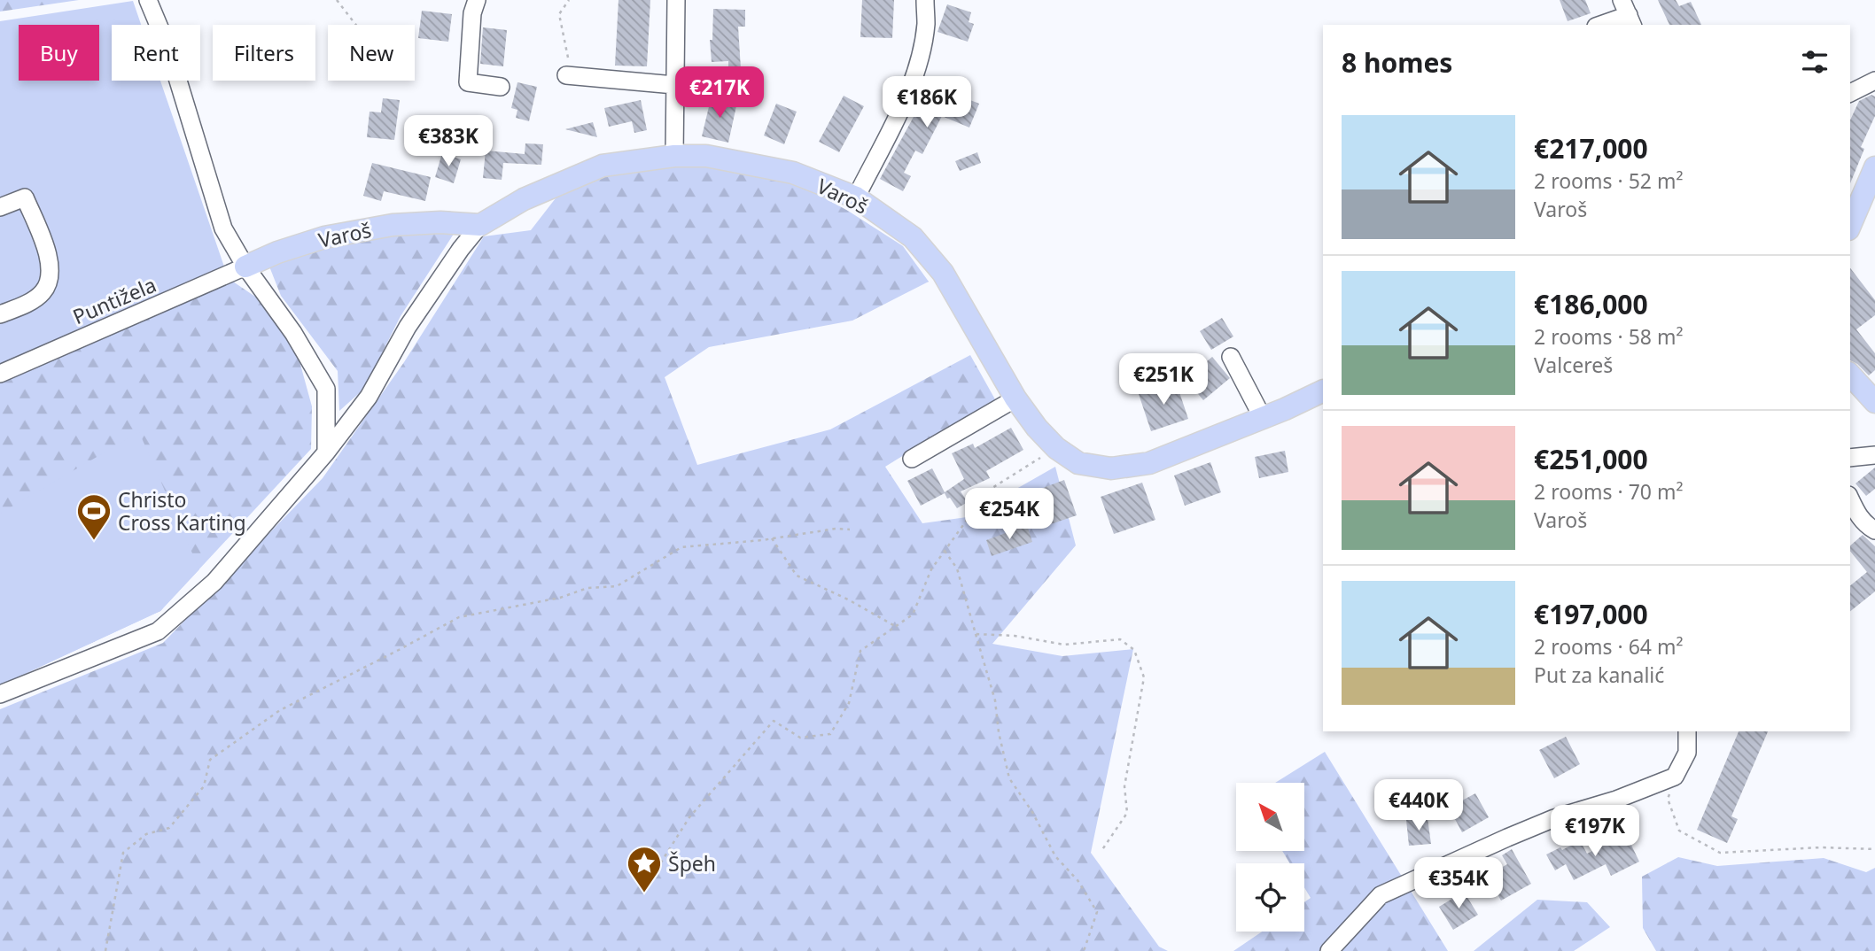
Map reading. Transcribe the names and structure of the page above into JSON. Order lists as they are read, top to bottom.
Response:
{
  "streets": {
    "main road": ["Varoš"],
    "street": ["Puntižela"]
  },
  "crossings": [
    ["Varoš", "Puntižela"]
  ],
  "places": {
    "sports": ["Christo Cross Karting"],
    "place": ["Špeh"]
  },
  "north": "top left",
  "page": {
    "chip": [
      "Buy",
      "Rent",
      "Filters",
      "New"
    ],
    "heading": "8 homes",
    "price": [
      "€217K",
      "€186K",
      "€383K",
      "€251K",
      "€254K",
      "€440K",
      "€197K",
      "€354K"
    ],
    "list": [
      {
        "name": "€217,000",
        "note": "2 rooms · 52 m² · Varoš"
      },
      {
        "name": "€186,000",
        "note": "2 rooms · 58 m² · Valcereš"
      },
      {
        "name": "€251,000",
        "note": "2 rooms · 70 m² · Varoš"
      },
      {
        "name": "€197,000",
        "note": "2 rooms · 64 m² · Put za kanalić"
      }
    ]
  }
}
